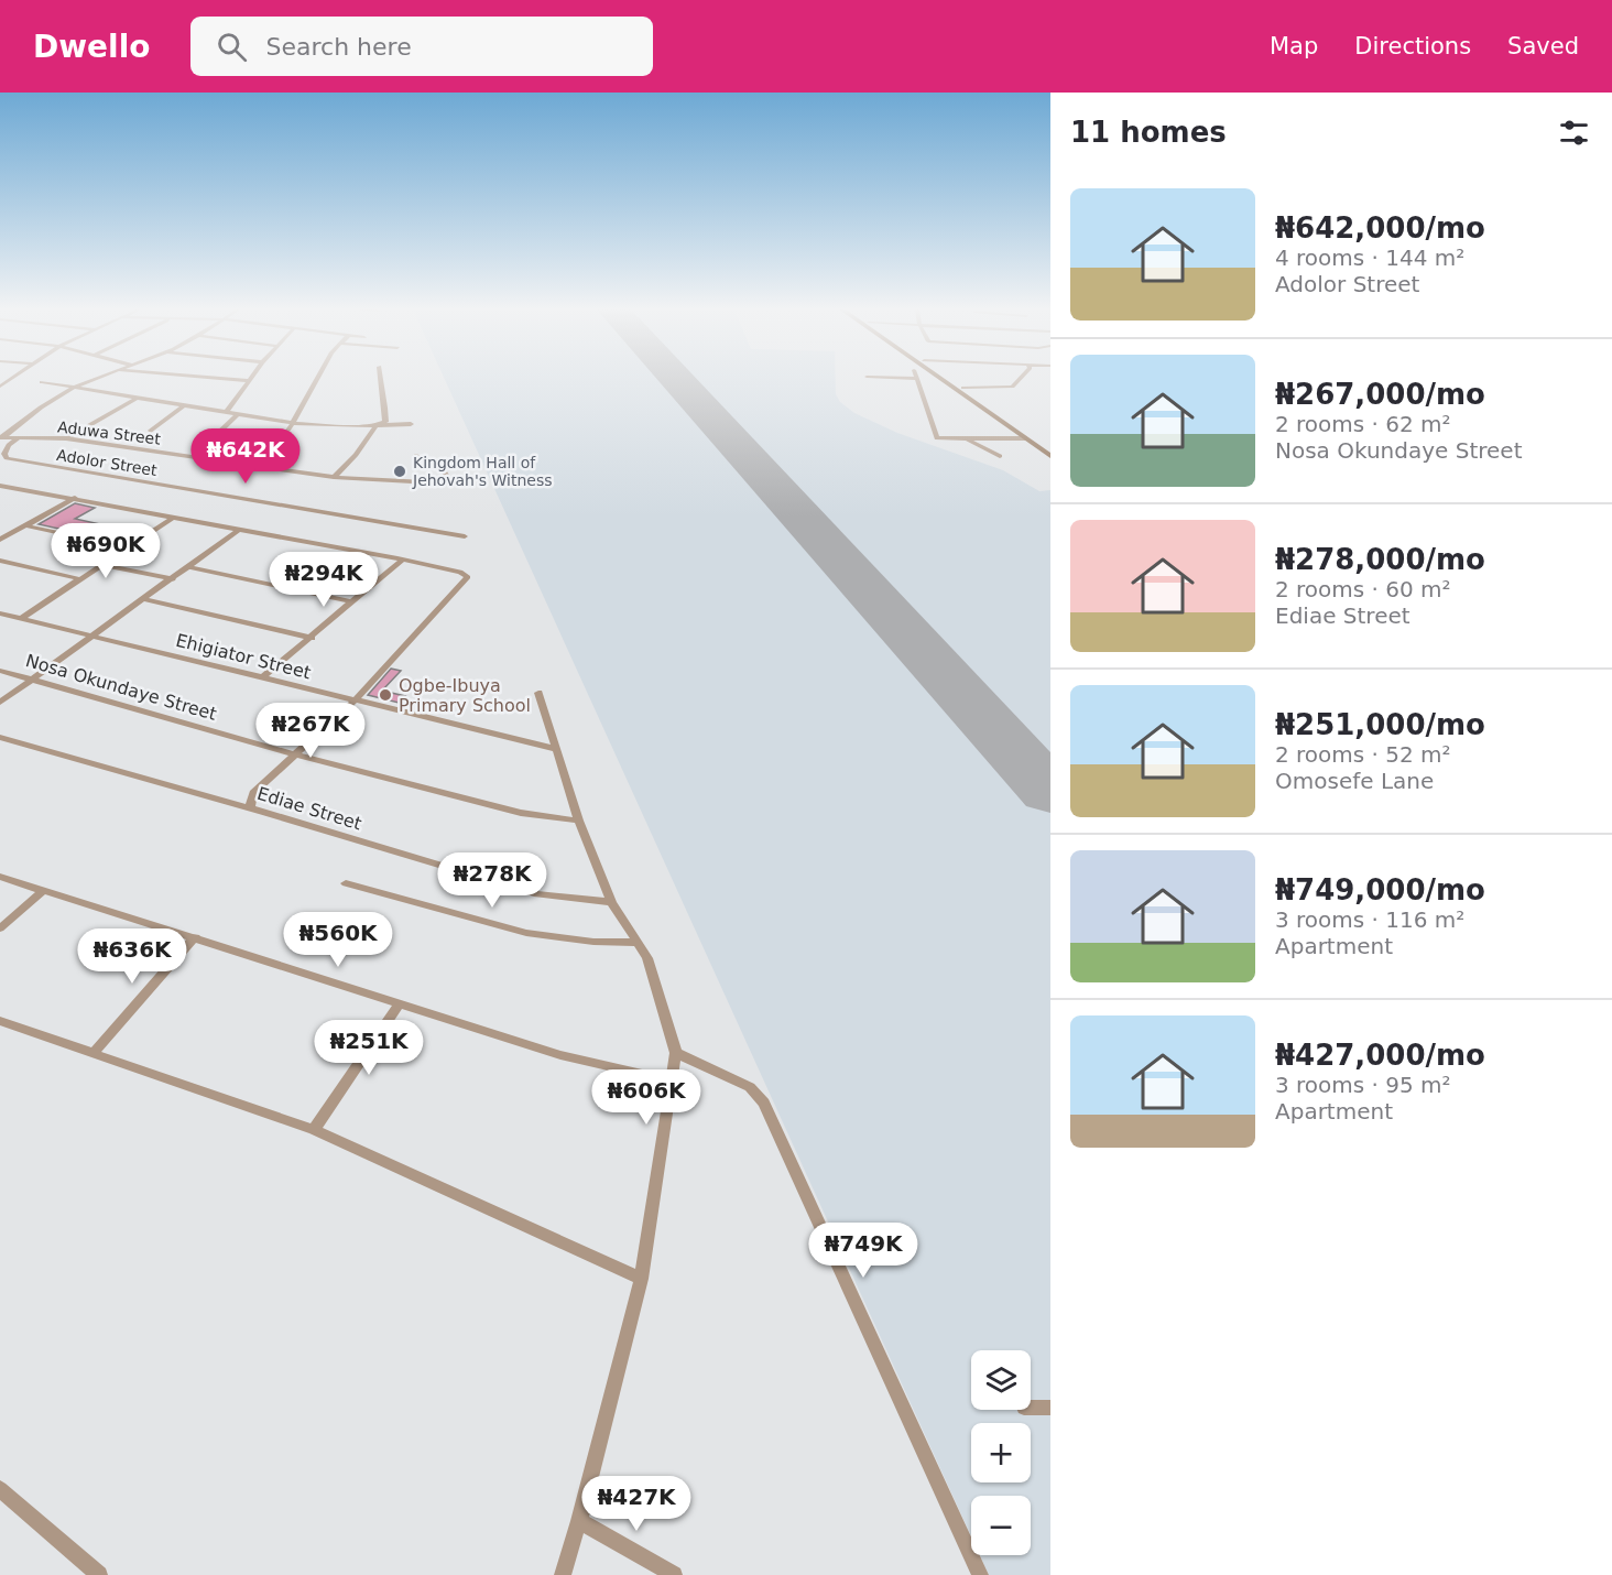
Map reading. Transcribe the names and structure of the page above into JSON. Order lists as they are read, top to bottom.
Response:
{
  "streets": {
    "street": [
      "Aduwa Street",
      "Adolor Street",
      "Ehigiator Street",
      "Nosa Okundaye Street",
      "Ediae Street"
    ]
  },
  "crossings": [
    ["Aduwa Street", "Adolor Street"]
  ],
  "places": ["Kingdom Hall of Jehovah's Witness", "Ogbe-Ibuya Primary School"],
  "page": {
    "header": "Dwello",
    "search": "Search here",
    "nav": ["Map", "Directions", "Saved"],
    "heading": "11 homes",
    "list": [
      {
        "name": "₦642,000/mo",
        "note": "4 rooms · 144 m² · Adolor Street"
      },
      {
        "name": "₦267,000/mo",
        "note": "2 rooms · 62 m² · Nosa Okundaye Street"
      },
      {
        "name": "₦278,000/mo",
        "note": "2 rooms · 60 m² · Ediae Street"
      },
      {
        "name": "₦251,000/mo",
        "note": "2 rooms · 52 m² · Omosefe Lane"
      },
      {
        "name": "₦749,000/mo",
        "note": "3 rooms · 116 m² · Apartment"
      },
      {
        "name": "₦427,000/mo",
        "note": "3 rooms · 95 m² · Apartment"
      }
    ],
    "price": [
      "₦642K",
      "₦690K",
      "₦294K",
      "₦267K",
      "₦278K",
      "₦560K",
      "₦636K",
      "₦251K",
      "₦606K",
      "₦749K",
      "₦427K"
    ],
    "map_buttons": ["+", "−"]
  }
}
